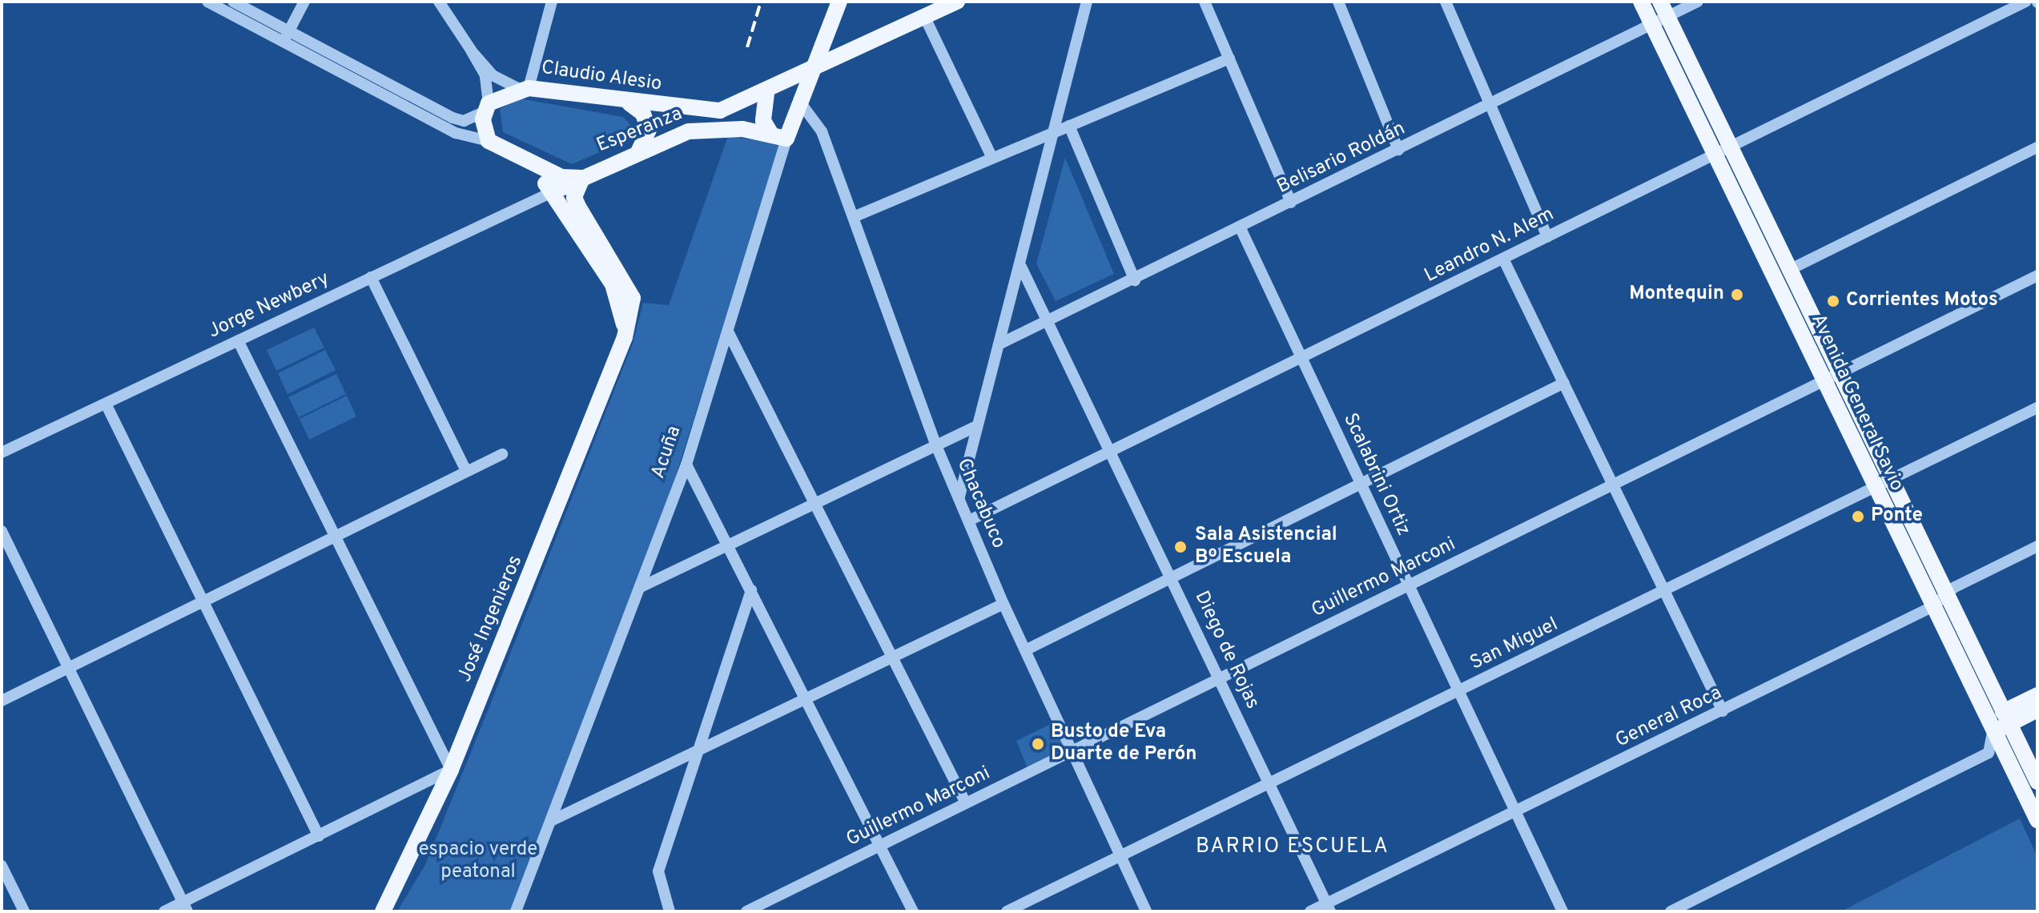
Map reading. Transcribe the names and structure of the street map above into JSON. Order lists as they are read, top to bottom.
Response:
{
  "streets": {
    "main road": [
      "Claudio Alesio",
      "Esperanza",
      "Avenida General Savio",
      "Acuña",
      "José Ingenieros"
    ],
    "street": [
      "Belisario Roldán",
      "Leandro N. Alem",
      "Jorge Newbery",
      "Scalabrini Ortiz",
      "Chacabuco",
      "Guillermo Marconi",
      "San Miguel",
      "Diego de Rojas",
      "General Roca"
    ]
  },
  "crossings": [
    ["Esperanza", "Jorge Newbery"],
    ["Esperanza", "Acuña"],
    ["Esperanza", "José Ingenieros"],
    ["Belisario Roldán", "Avenida General Savio"],
    ["Belisario Roldán", "Scalabrini Ortiz"],
    ["Belisario Roldán", "Diego de Rojas"],
    ["Leandro N. Alem", "Avenida General Savio"],
    ["Leandro N. Alem", "Scalabrini Ortiz"],
    ["Leandro N. Alem", "Chacabuco"],
    ["Leandro N. Alem", "Diego de Rojas"],
    ["Avenida General Savio", "Guillermo Marconi"],
    ["Avenida General Savio", "San Miguel"],
    ["Avenida General Savio", "General Roca"],
    ["Acuña", "Chacabuco"],
    ["Scalabrini Ortiz", "Guillermo Marconi"],
    ["Scalabrini Ortiz", "San Miguel"],
    ["Scalabrini Ortiz", "General Roca"],
    ["Chacabuco", "Guillermo Marconi"],
    ["Chacabuco", "San Miguel"],
    ["Guillermo Marconi", "Diego de Rojas"],
    ["San Miguel", "Diego de Rojas"],
    ["Diego de Rojas", "General Roca"]
  ],
  "districts": ["BARRIO ESCUELA"],
  "parks": ["espacio verde peatonal"],
  "places": [
    "Montequin",
    "Corrientes Motos",
    "Ponte",
    "Sala Asistencial Bº Escuela",
    "Busto de Eva Duarte de Perón"
  ]
}
